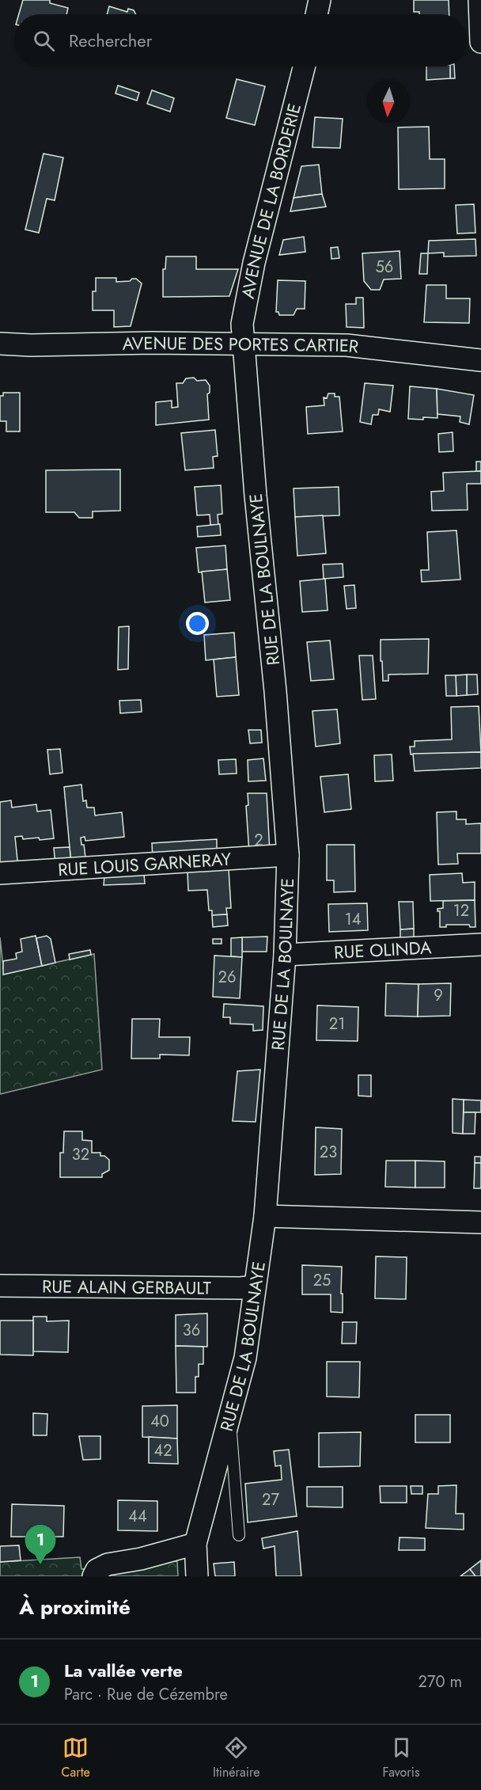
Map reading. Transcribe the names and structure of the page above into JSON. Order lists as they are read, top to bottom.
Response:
{
  "streets": {
    "street": [
      "AVENUE DE LA BORDERIE",
      "AVENUE DES PORTES CARTIER",
      "RUE DE LA BOULNAYE",
      "RUE LOUIS GARNERAY",
      "RUE OLINDA",
      "RUE ALAIN GERBAULT"
    ]
  },
  "crossings": [
    ["AVENUE DE LA BORDERIE", "AVENUE DES PORTES CARTIER"],
    ["AVENUE DE LA BORDERIE", "RUE DE LA BOULNAYE"],
    ["AVENUE DES PORTES CARTIER", "RUE DE LA BOULNAYE"],
    ["RUE DE LA BOULNAYE", "RUE LOUIS GARNERAY"],
    ["RUE DE LA BOULNAYE", "RUE OLINDA"],
    ["RUE DE LA BOULNAYE", "RUE ALAIN GERBAULT"]
  ],
  "house_numbers": [
    "56",
    "2",
    "12",
    "14",
    "26",
    "9",
    "21",
    "23",
    "32",
    "25",
    "36",
    "40",
    "42",
    "27",
    "44"
  ],
  "north": "bottom",
  "page": {
    "search": "Rechercher",
    "pins": "1",
    "heading": "À proximité",
    "list": [
      {
        "mark": "1",
        "name": "La vallée verte",
        "note": "Parc · Rue de Cézembre",
        "value": "270 m"
      }
    ],
    "nav": ["Carte", "Itinéraire", "Favoris"]
  }
}
